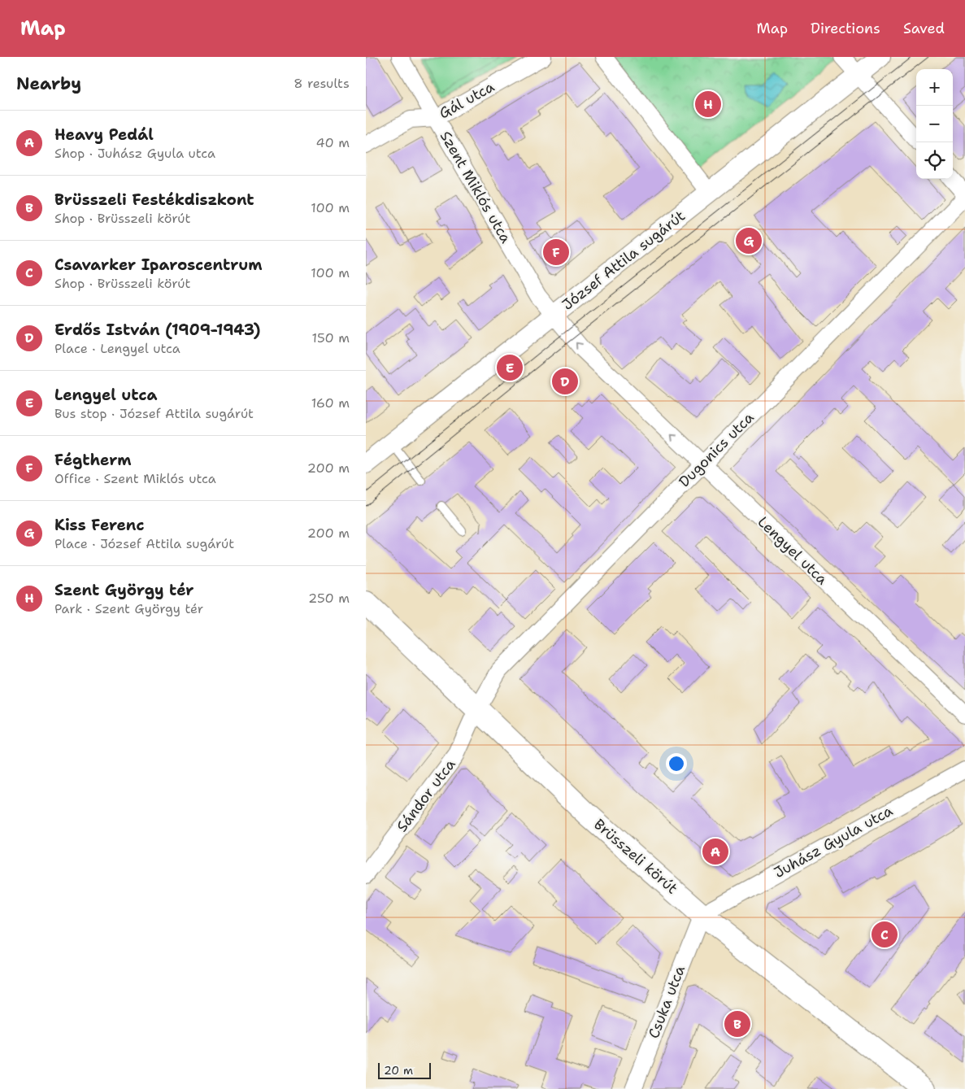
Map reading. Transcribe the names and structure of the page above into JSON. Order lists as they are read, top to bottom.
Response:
{
  "streets": {
    "main road": ["Brüsszeli körút"],
    "street": [
      "Gál utca",
      "Szent Miklós utca",
      "József Attila sugárút",
      "Dugonics utca",
      "Lengyel utca",
      "Sándor utca",
      "Juhász Gyula utca",
      "Csuka utca"
    ]
  },
  "crossings": [
    ["Gál utca", "Szent Miklós utca"],
    ["Szent Miklós utca", "József Attila sugárút"],
    ["Szent Miklós utca", "Lengyel utca"],
    ["József Attila sugárút", "Lengyel utca"],
    ["Dugonics utca", "Lengyel utca"],
    ["Dugonics utca", "Sándor utca"],
    ["Dugonics utca", "Brüsszeli körút"],
    ["Sándor utca", "Brüsszeli körút"],
    ["Juhász Gyula utca", "Brüsszeli körút"],
    ["Juhász Gyula utca", "Csuka utca"],
    ["Brüsszeli körút", "Csuka utca"]
  ],
  "one_way": ["Lengyel utca"],
  "scale_bar": "20 m",
  "page": {
    "header": "Map",
    "nav": ["Map", "Directions", "Saved"],
    "heading": ["Nearby", "8 results"],
    "map_buttons": ["+", "−"],
    "pins": [
      "H",
      "G",
      "F",
      "E",
      "D",
      "A",
      "C",
      "B"
    ],
    "list": [
      {
        "mark": "A",
        "name": "Heavy Pedál",
        "note": "Shop · Juhász Gyula utca",
        "value": "40 m"
      },
      {
        "mark": "B",
        "name": "Brüsszeli Festékdiszkont",
        "note": "Shop · Brüsszeli körút",
        "value": "100 m"
      },
      {
        "mark": "C",
        "name": "Csavarker Iparoscentrum",
        "note": "Shop · Brüsszeli körút",
        "value": "100 m"
      },
      {
        "mark": "D",
        "name": "Erdős István (1909-1943)",
        "note": "Place · Lengyel utca",
        "value": "150 m"
      },
      {
        "mark": "E",
        "name": "Lengyel utca",
        "note": "Bus stop · József Attila sugárút",
        "value": "160 m"
      },
      {
        "mark": "F",
        "name": "Fégtherm",
        "note": "Office · Szent Miklós utca",
        "value": "200 m"
      },
      {
        "mark": "G",
        "name": "Kiss Ferenc",
        "note": "Place · József Attila sugárút",
        "value": "200 m"
      },
      {
        "mark": "H",
        "name": "Szent György tér",
        "note": "Park · Szent György tér",
        "value": "250 m"
      }
    ],
    "scale": "20 m"
  }
}
